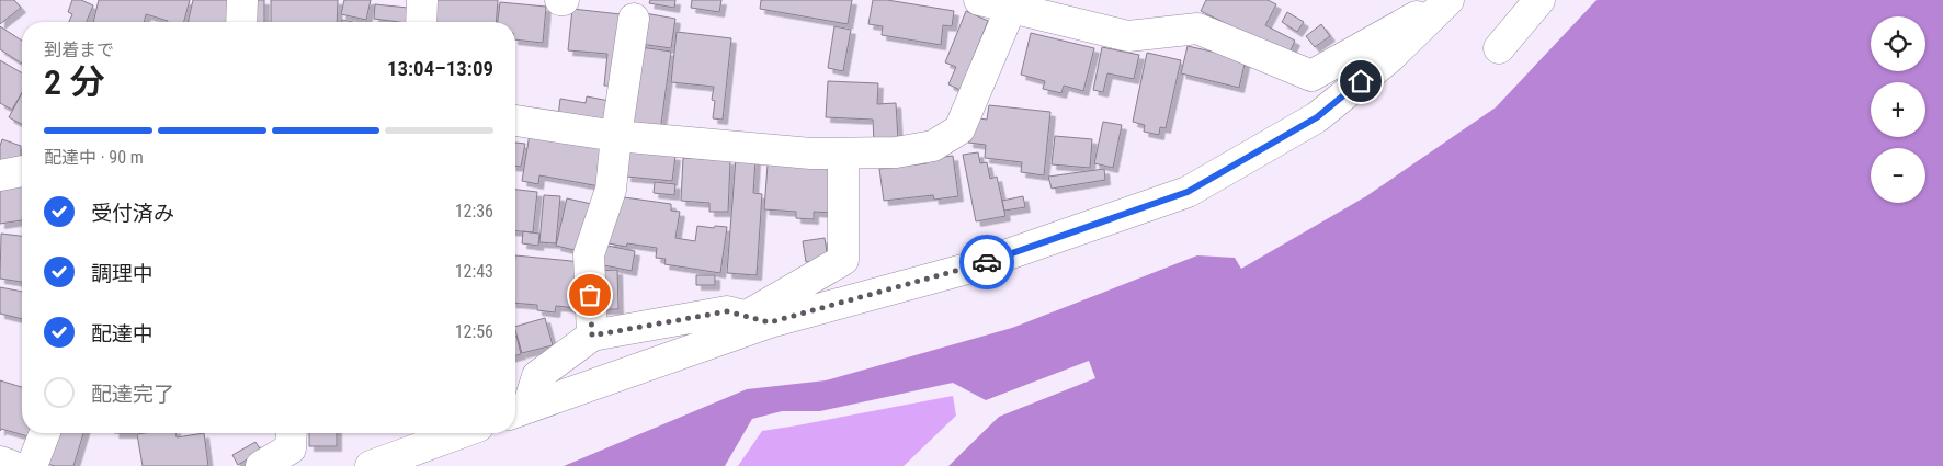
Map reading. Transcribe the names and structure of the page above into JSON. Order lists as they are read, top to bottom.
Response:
{
  "page": {
    "map_buttons": ["+", "−"],
    "heading": ["2 分", "到着まで", "13:04–13:09"],
    "bar": "配達中 · 90 m",
    "list": [
      ["受付済み", "12:36"],
      ["調理中", "12:43"],
      ["配達中", "12:56"],
      "配達完了"
    ]
  }
}
